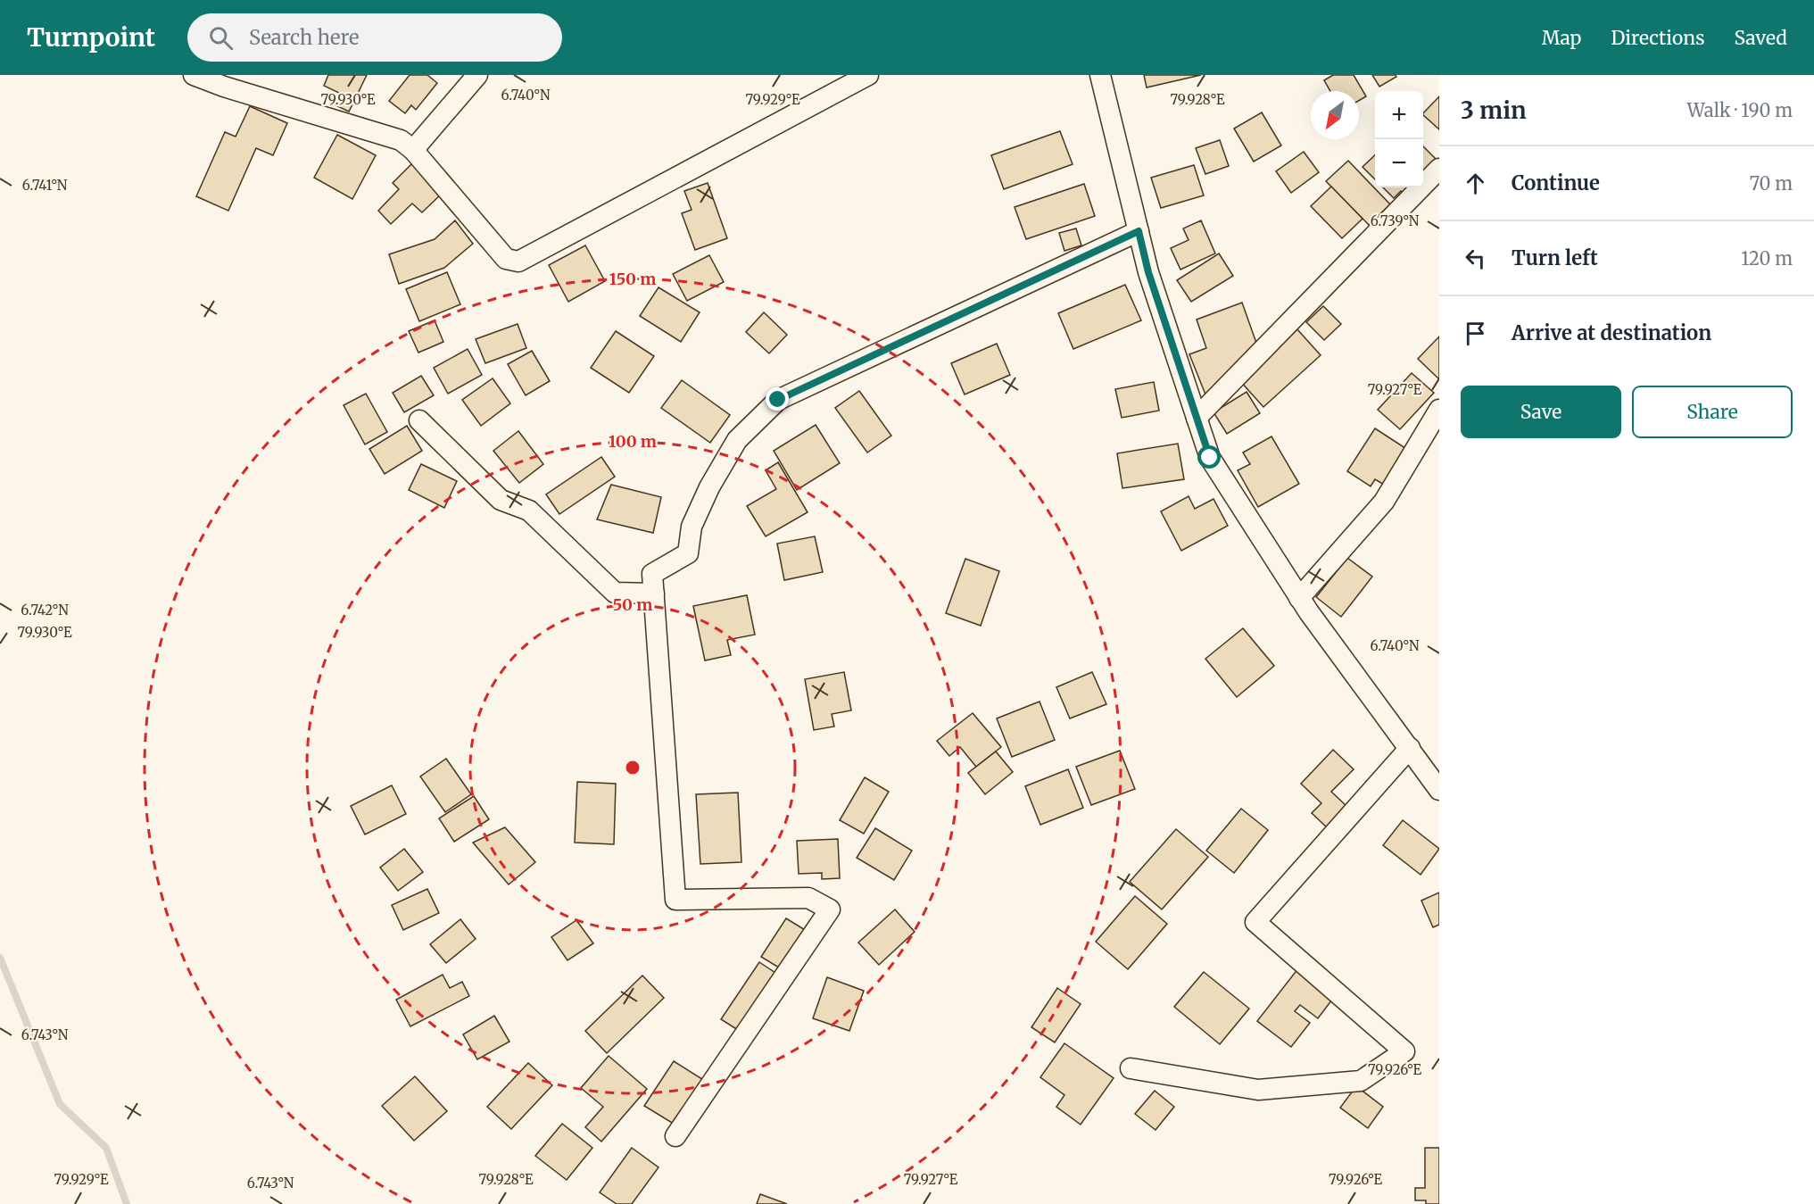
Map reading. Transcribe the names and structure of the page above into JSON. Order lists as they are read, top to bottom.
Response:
{
  "north": "bottom left",
  "page": {
    "header": "Turnpoint",
    "search": "Search here",
    "nav": ["Map", "Directions", "Saved"],
    "heading": ["3 min", "Walk · 190 m"],
    "map_buttons": ["+", "−"],
    "list": [
      ["Continue", "70 m"],
      ["Turn left", "120 m"],
      "Arrive at destination"
    ],
    "buttons": ["Save", "Share"]
  },
  "coordinates": [
    "6.740°N",
    "79.930°E",
    "79.929°E",
    "79.928°E",
    "6.741°N",
    "6.739°N",
    "79.927°E",
    "6.742°N",
    "6.743°N",
    "79.926°E"
  ],
  "rings": ["150 m", "100 m", "50 m"]
}
